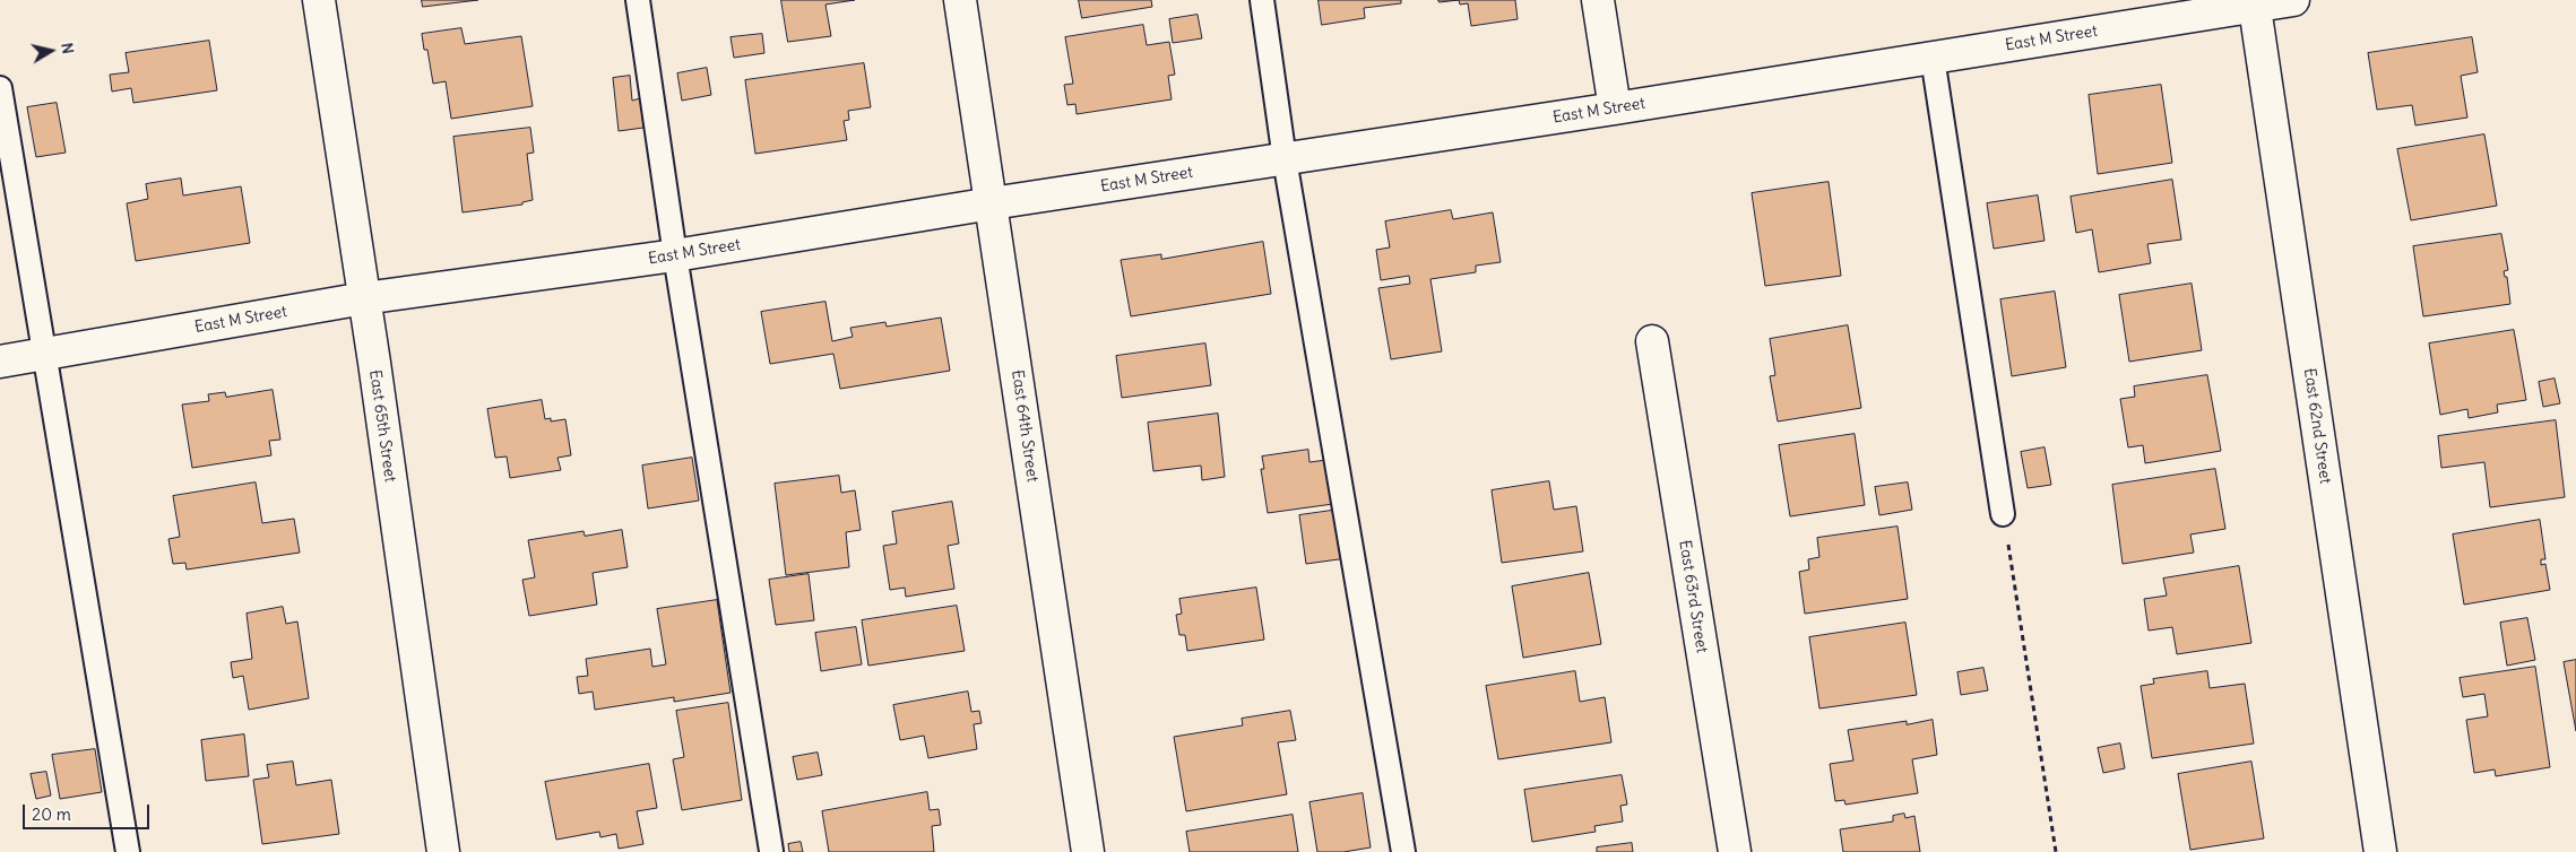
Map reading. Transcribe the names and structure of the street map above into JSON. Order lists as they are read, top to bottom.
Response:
{
  "streets": {
    "street": [
      "East M Street",
      "East 65th Street",
      "East 64th Street",
      "East 62nd Street",
      "East 63rd Street"
    ]
  },
  "crossings": [
    ["East M Street", "East 65th Street"],
    ["East M Street", "East 64th Street"],
    ["East M Street", "East 62nd Street"]
  ],
  "scale_bar": "20 m",
  "north": "right"
}
